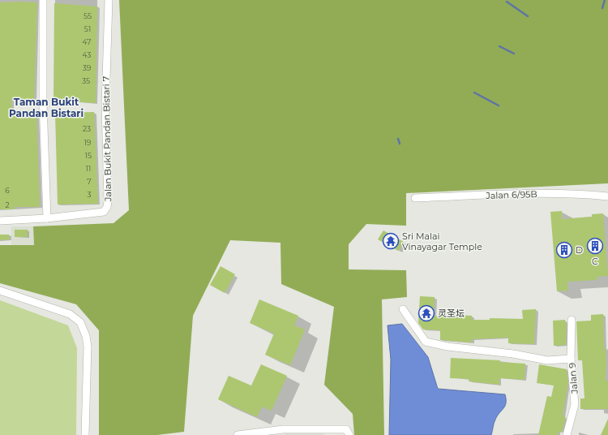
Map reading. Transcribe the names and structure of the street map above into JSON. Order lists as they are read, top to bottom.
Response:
{
  "streets": {
    "street": ["Jalan Bukit Pandan Bistari 7", "Jalan 6/95B", "Jalan 9"]
  },
  "districts": ["Taman Bukit Pandan Bistari"],
  "places": {
    "temple": ["Sri Malai Vinayagar Temple", "灵圣坛"],
    "building": ["C", "D"]
  },
  "house_numbers": [
    "55",
    "51",
    "47",
    "43",
    "39",
    "35",
    "23",
    "19",
    "15",
    "11",
    "7",
    "6",
    "3",
    "2"
  ]
}
